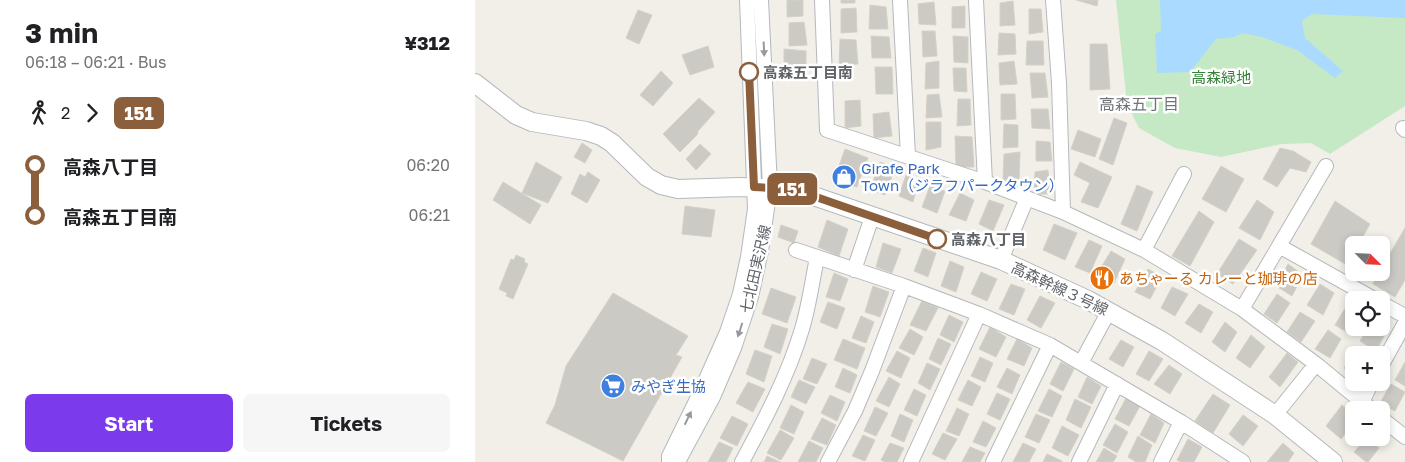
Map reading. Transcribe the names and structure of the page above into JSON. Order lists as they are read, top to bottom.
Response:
{
  "streets": {
    "street": ["七北田実沢線", "高森幹線３号線"]
  },
  "crossings": [
    ["七北田実沢線", "高森幹線３号線"]
  ],
  "districts": ["高森五丁目"],
  "parks": ["高森緑地"],
  "places": {
    "other": ["高森五丁目南", "高森八丁目"],
    "shop": ["Girafe Park Town（ジラフパークタウン）"],
    "restaurant": ["あちゃーる カレーと珈琲の店"],
    "supermarket": ["みやぎ生協"]
  },
  "lines": ["bus line 151"],
  "north": "bottom right",
  "page": {
    "heading": ["3 min", "06:18 – 06:21 · Bus", "¥312"],
    "on_map": "151",
    "legs": ["2", "151"],
    "list": [
      {
        "name": "高森八丁目",
        "value": "06:20"
      },
      {
        "name": "高森五丁目南",
        "value": "06:21"
      }
    ],
    "map_buttons": ["+", "−"],
    "buttons": ["Start", "Tickets"]
  }
}
